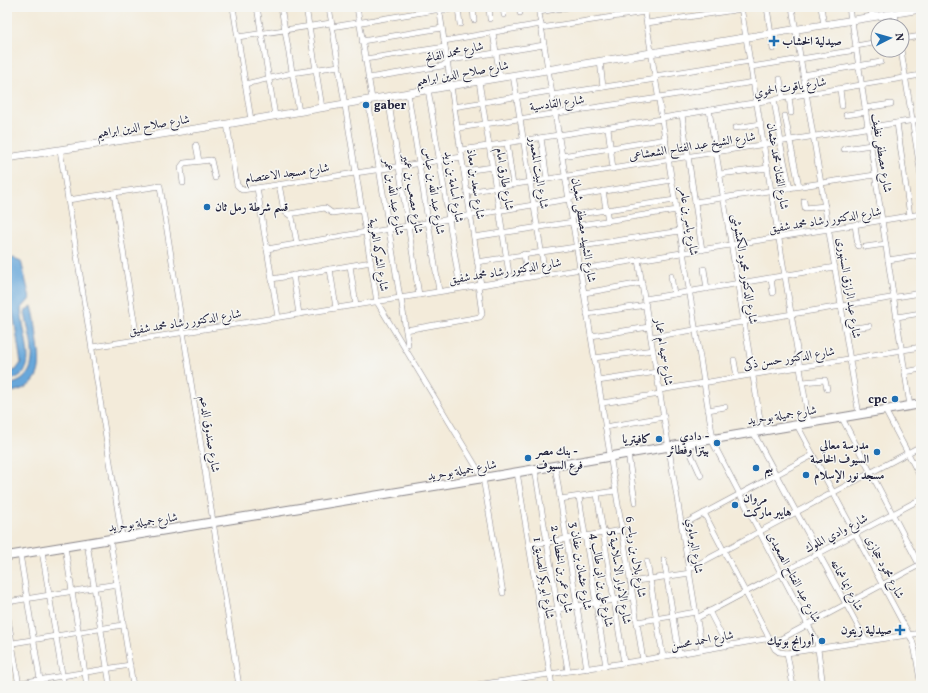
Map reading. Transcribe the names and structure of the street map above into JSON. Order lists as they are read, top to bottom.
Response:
{
  "streets": {
    "main road": ["شارع جميلة بوحريد"],
    "street": [
      "شارع محمد الفاتح",
      "شارع صلاح الدين ابراهيم",
      "شارع ياقوت الحموي",
      "شارع القادسية",
      "شارع الشيخ عبد الفتاح الشعشاعى",
      "شارع مصطفى نظيف",
      "شارع الفنان محمد عثمان",
      "شارع مسجد الاعتصام",
      "شارع البيت المعمور",
      "شارع طارق امام",
      "شارع سعد بن معاذ",
      "شارع أسامة بن زيد",
      "شارع عبد الله بن عباس",
      "شارع مصعب بن عمير",
      "شارع عبد الله بن عمر",
      "شارع الدكتور رشاد محمد شفيق",
      "شارع ياسر بن عامر",
      "شارع الشهيد مصطفى شعبان",
      "شارع الشركه العربية",
      "شارع الدكتور محمود الكمشوشى",
      "شارع عبد الرازق السنهورى",
      "شارع سميه ام عمار",
      "شارع الدكتور حسن ذكى",
      "شارع صندوق الدعم",
      "شارع وادي الملوك",
      "شارع البرماوي",
      "شارع بلال بن رباح 6",
      "شارع عثمان بن عفان 3",
      "شارع محمود حجازى",
      "شارع عمر بن الخطاب 2",
      "شارع الانوار الاسلامية 5",
      "شارع عبد الفتاح الصعيدى",
      "شارع ابو بكر الصديق 1",
      "شارع على بن ابى طالب 4",
      "شارع ايما شماعه",
      "شارع احمد محسن"
    ]
  },
  "crossings": [
    ["شارع محمد الفاتح", "شارع سعد بن معاذ"],
    ["شارع محمد الفاتح", "شارع عبد الله بن عمر"],
    ["شارع محمد الفاتح", "شارع الشهيد مصطفى شعبان"],
    ["شارع صلاح الدين ابراهيم", "شارع مصطفى نظيف"],
    ["شارع صلاح الدين ابراهيم", "شارع الفنان محمد عثمان"],
    ["شارع صلاح الدين ابراهيم", "شارع مسجد الاعتصام"],
    ["شارع صلاح الدين ابراهيم", "شارع البيت المعمور"],
    ["شارع صلاح الدين ابراهيم", "شارع طارق امام"],
    ["شارع صلاح الدين ابراهيم", "شارع سعد بن معاذ"],
    ["شارع صلاح الدين ابراهيم", "شارع أسامة بن زيد"],
    ["شارع صلاح الدين ابراهيم", "شارع عبد الله بن عباس"],
    ["شارع صلاح الدين ابراهيم", "شارع مصعب بن عمير"],
    ["شارع صلاح الدين ابراهيم", "شارع عبد الله بن عمر"],
    ["شارع صلاح الدين ابراهيم", "شارع ياسر بن عامر"],
    ["شارع صلاح الدين ابراهيم", "شارع الشهيد مصطفى شعبان"],
    ["شارع صلاح الدين ابراهيم", "شارع الشركه العربية"],
    ["شارع صلاح الدين ابراهيم", "شارع عبد الرازق السنهورى"],
    ["شارع ياقوت الحموي", "شارع مصطفى نظيف"],
    ["شارع ياقوت الحموي", "شارع الفنان محمد عثمان"],
    ["شارع ياقوت الحموي", "شارع البيت المعمور"],
    ["شارع ياقوت الحموي", "شارع طارق امام"],
    ["شارع ياقوت الحموي", "شارع سعد بن معاذ"],
    ["شارع ياقوت الحموي", "شارع ياسر بن عامر"],
    ["شارع ياقوت الحموي", "شارع الشهيد مصطفى شعبان"],
    ["شارع ياقوت الحموي", "شارع الدكتور محمود الكمشوشى"],
    ["شارع ياقوت الحموي", "شارع عبد الرازق السنهورى"],
    ["شارع القادسية", "شارع الفنان محمد عثمان"],
    ["شارع القادسية", "شارع البيت المعمور"],
    ["شارع القادسية", "شارع طارق امام"],
    ["شارع القادسية", "شارع سعد بن معاذ"],
    ["شارع القادسية", "شارع ياسر بن عامر"],
    ["شارع القادسية", "شارع الشهيد مصطفى شعبان"],
    ["شارع الشيخ عبد الفتاح الشعشاعى", "شارع مصطفى نظيف"],
    ["شارع الشيخ عبد الفتاح الشعشاعى", "شارع الفنان محمد عثمان"],
    ["شارع الشيخ عبد الفتاح الشعشاعى", "شارع البيت المعمور"],
    ["شارع الشيخ عبد الفتاح الشعشاعى", "شارع طارق امام"],
    ["شارع الشيخ عبد الفتاح الشعشاعى", "شارع سعد بن معاذ"],
    ["شارع الشيخ عبد الفتاح الشعشاعى", "شارع ياسر بن عامر"],
    ["شارع الشيخ عبد الفتاح الشعشاعى", "شارع الشهيد مصطفى شعبان"],
    ["شارع الشيخ عبد الفتاح الشعشاعى", "شارع الدكتور محمود الكمشوشى"],
    ["شارع الشيخ عبد الفتاح الشعشاعى", "شارع عبد الرازق السنهورى"],
    ["شارع مصطفى نظيف", "شارع الدكتور رشاد محمد شفيق"],
    ["شارع مصطفى نظيف", "شارع الدكتور حسن ذكى"],
    ["شارع مصطفى نظيف", "شارع جميلة بوحريد"],
    ["شارع الفنان محمد عثمان", "شارع الدكتور رشاد محمد شفيق"],
    ["شارع الفنان محمد عثمان", "شارع الدكتور حسن ذكى"],
    ["شارع الفنان محمد عثمان", "شارع جميلة بوحريد"],
    ["شارع مسجد الاعتصام", "شارع سعد بن معاذ"],
    ["شارع مسجد الاعتصام", "شارع أسامة بن زيد"],
    ["شارع مسجد الاعتصام", "شارع عبد الله بن عباس"],
    ["شارع مسجد الاعتصام", "شارع مصعب بن عمير"],
    ["شارع مسجد الاعتصام", "شارع عبد الله بن عمر"],
    ["شارع مسجد الاعتصام", "شارع الشركه العربية"],
    ["شارع البيت المعمور", "شارع الدكتور رشاد محمد شفيق"],
    ["شارع طارق امام", "شارع الدكتور رشاد محمد شفيق"],
    ["شارع سعد بن معاذ", "شارع عبد الله بن عمر"],
    ["شارع سعد بن معاذ", "شارع الدكتور رشاد محمد شفيق"],
    ["شارع أسامة بن زيد", "شارع الدكتور رشاد محمد شفيق"],
    ["شارع عبد الله بن عباس", "شارع الدكتور رشاد محمد شفيق"],
    ["شارع مصعب بن عمير", "شارع الدكتور رشاد محمد شفيق"],
    ["شارع عبد الله بن عمر", "شارع الدكتور رشاد محمد شفيق"],
    ["شارع الدكتور رشاد محمد شفيق", "شارع ياسر بن عامر"],
    ["شارع الدكتور رشاد محمد شفيق", "شارع الشهيد مصطفى شعبان"],
    ["شارع الدكتور رشاد محمد شفيق", "شارع الشركه العربية"],
    ["شارع الدكتور رشاد محمد شفيق", "شارع الدكتور محمود الكمشوشى"],
    ["شارع الدكتور رشاد محمد شفيق", "شارع عبد الرازق السنهورى"],
    ["شارع الدكتور رشاد محمد شفيق", "شارع سميه ام عمار"],
    ["شارع الدكتور رشاد محمد شفيق", "شارع صندوق الدعم"],
    ["شارع ياسر بن عامر", "شارع الدكتور حسن ذكى"],
    ["شارع ياسر بن عامر", "شارع جميلة بوحريد"],
    ["شارع ياسر بن عامر", "شارع عبد الفتاح الصعيدى"],
    ["شارع الشهيد مصطفى شعبان", "شارع الدكتور حسن ذكى"],
    ["شارع الشهيد مصطفى شعبان", "شارع جميلة بوحريد"],
    ["شارع الشهيد مصطفى شعبان", "شارع بلال بن رباح 6"],
    ["شارع الشركه العربية", "شارع جميلة بوحريد"],
    ["شارع الدكتور محمود الكمشوشى", "شارع الدكتور حسن ذكى"],
    ["شارع الدكتور محمود الكمشوشى", "شارع جميلة بوحريد"],
    ["شارع عبد الرازق السنهورى", "شارع الدكتور حسن ذكى"],
    ["شارع عبد الرازق السنهورى", "شارع جميلة بوحريد"],
    ["شارع سميه ام عمار", "شارع الدكتور حسن ذكى"],
    ["شارع سميه ام عمار", "شارع جميلة بوحريد"],
    ["شارع سميه ام عمار", "شارع البرماوي"],
    ["شارع جميلة بوحريد", "شارع صندوق الدعم"],
    ["شارع جميلة بوحريد", "شارع البرماوي"],
    ["شارع جميلة بوحريد", "شارع بلال بن رباح 6"],
    ["شارع جميلة بوحريد", "شارع عثمان بن عفان 3"],
    ["شارع جميلة بوحريد", "شارع محمود حجازى"],
    ["شارع جميلة بوحريد", "شارع عمر بن الخطاب 2"],
    ["شارع جميلة بوحريد", "شارع عبد الفتاح الصعيدى"],
    ["شارع جميلة بوحريد", "شارع ابو بكر الصديق 1"],
    ["شارع جميلة بوحريد", "شارع ايما شماعه"],
    ["شارع وادي الملوك", "شارع البرماوي"],
    ["شارع وادي الملوك", "شارع محمود حجازى"],
    ["شارع وادي الملوك", "شارع عبد الفتاح الصعيدى"],
    ["شارع وادي الملوك", "شارع ايما شماعه"],
    ["شارع البرماوي", "شارع احمد محسن"],
    ["شارع بلال بن رباح 6", "شارع احمد محسن"],
    ["شارع عثمان بن عفان 3", "شارع احمد محسن"],
    ["شارع محمود حجازى", "شارع احمد محسن"],
    ["شارع عمر بن الخطاب 2", "شارع احمد محسن"],
    ["شارع الانوار الاسلامية 5", "شارع احمد محسن"],
    ["شارع عبد الفتاح الصعيدى", "شارع احمد محسن"],
    ["شارع ابو بكر الصديق 1", "شارع احمد محسن"],
    ["شارع على بن ابى طالب 4", "شارع احمد محسن"],
    ["شارع ايما شماعه", "شارع احمد محسن"]
  ],
  "places": {
    "health": ["صيدلية الخشاب", "صيدلية زيتون"],
    "other": [
      "gaber",
      "قسم شرطة رمل ثان",
      "cpc",
      "كافيتريا",
      "دادي - بيتزا وفطائر",
      "مدرسة معالي السيوف الخاصة",
      "بنك مصر - فرع السيوف",
      "بيم",
      "مسجد نور الإسلام",
      "مروان هايبر ماركت",
      "أورانج بوتيك"
    ]
  },
  "north": "right"
}
